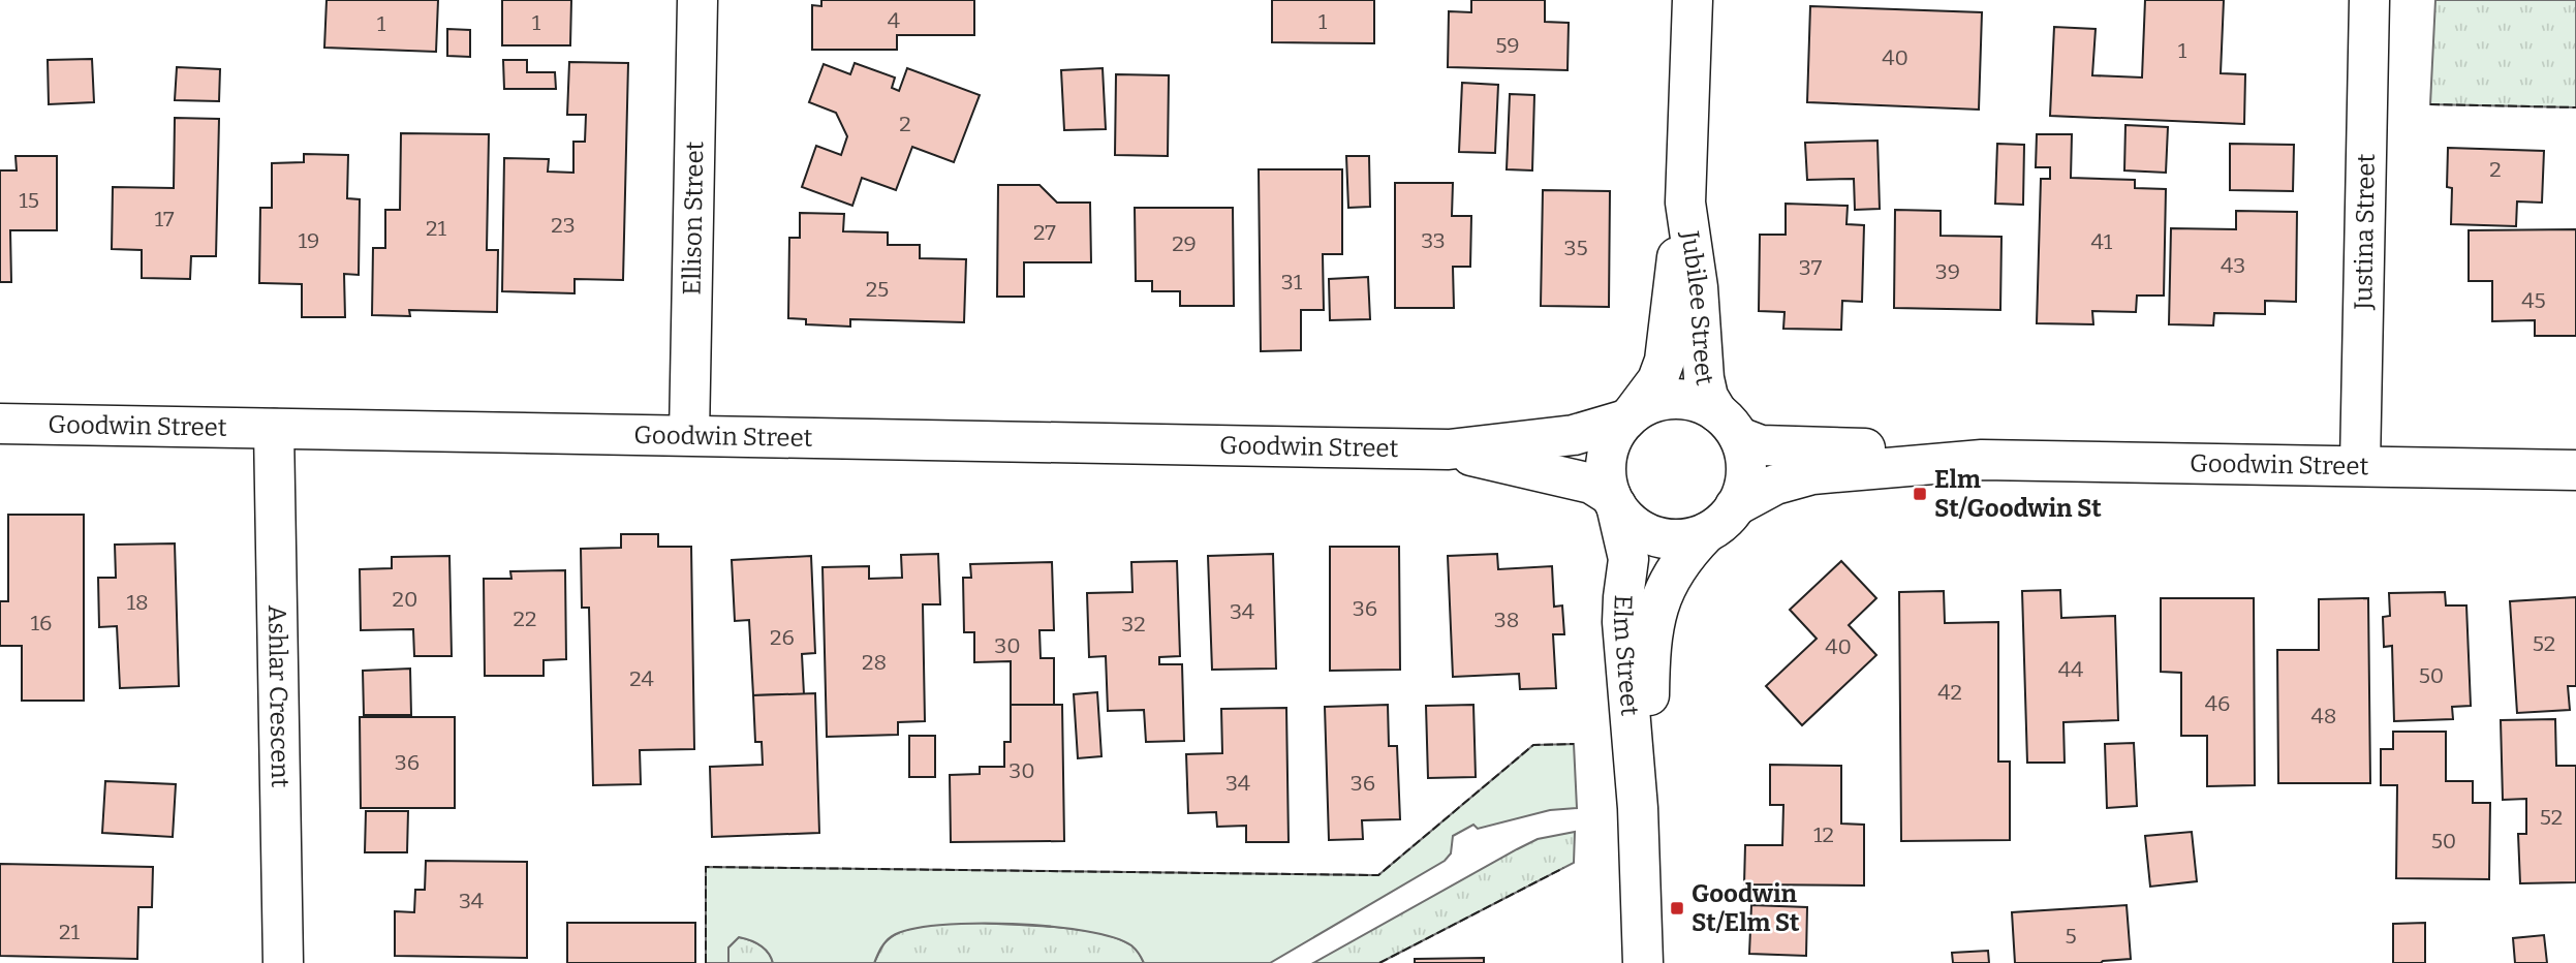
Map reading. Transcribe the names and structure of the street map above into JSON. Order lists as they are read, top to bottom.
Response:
{
  "streets": {
    "street": [
      "Ellison Street",
      "Justina Street",
      "Jubilee Street",
      "Goodwin Street",
      "Elm Street",
      "Ashlar Crescent"
    ]
  },
  "crossings": [
    ["Ellison Street", "Goodwin Street"],
    ["Justina Street", "Goodwin Street"],
    ["Jubilee Street", "Goodwin Street"],
    ["Jubilee Street", "Elm Street"],
    ["Goodwin Street", "Elm Street"],
    ["Goodwin Street", "Ashlar Crescent"]
  ],
  "places": {
    "transit": ["Elm St/Goodwin St", "Goodwin St/Elm St"]
  },
  "house_numbers": [
    "4",
    "1",
    "1",
    "1",
    "59",
    "1",
    "40",
    "2",
    "2",
    "15",
    "17",
    "23",
    "21",
    "27",
    "19",
    "33",
    "41",
    "29",
    "35",
    "43",
    "37",
    "39",
    "31",
    "25",
    "45",
    "20",
    "18",
    "36",
    "34",
    "22",
    "38",
    "16",
    "32",
    "26",
    "52",
    "30",
    "40",
    "28",
    "44",
    "50",
    "24",
    "42",
    "46",
    "48",
    "36",
    "30",
    "34",
    "36",
    "52",
    "12",
    "50",
    "34",
    "21",
    "5"
  ]
}
